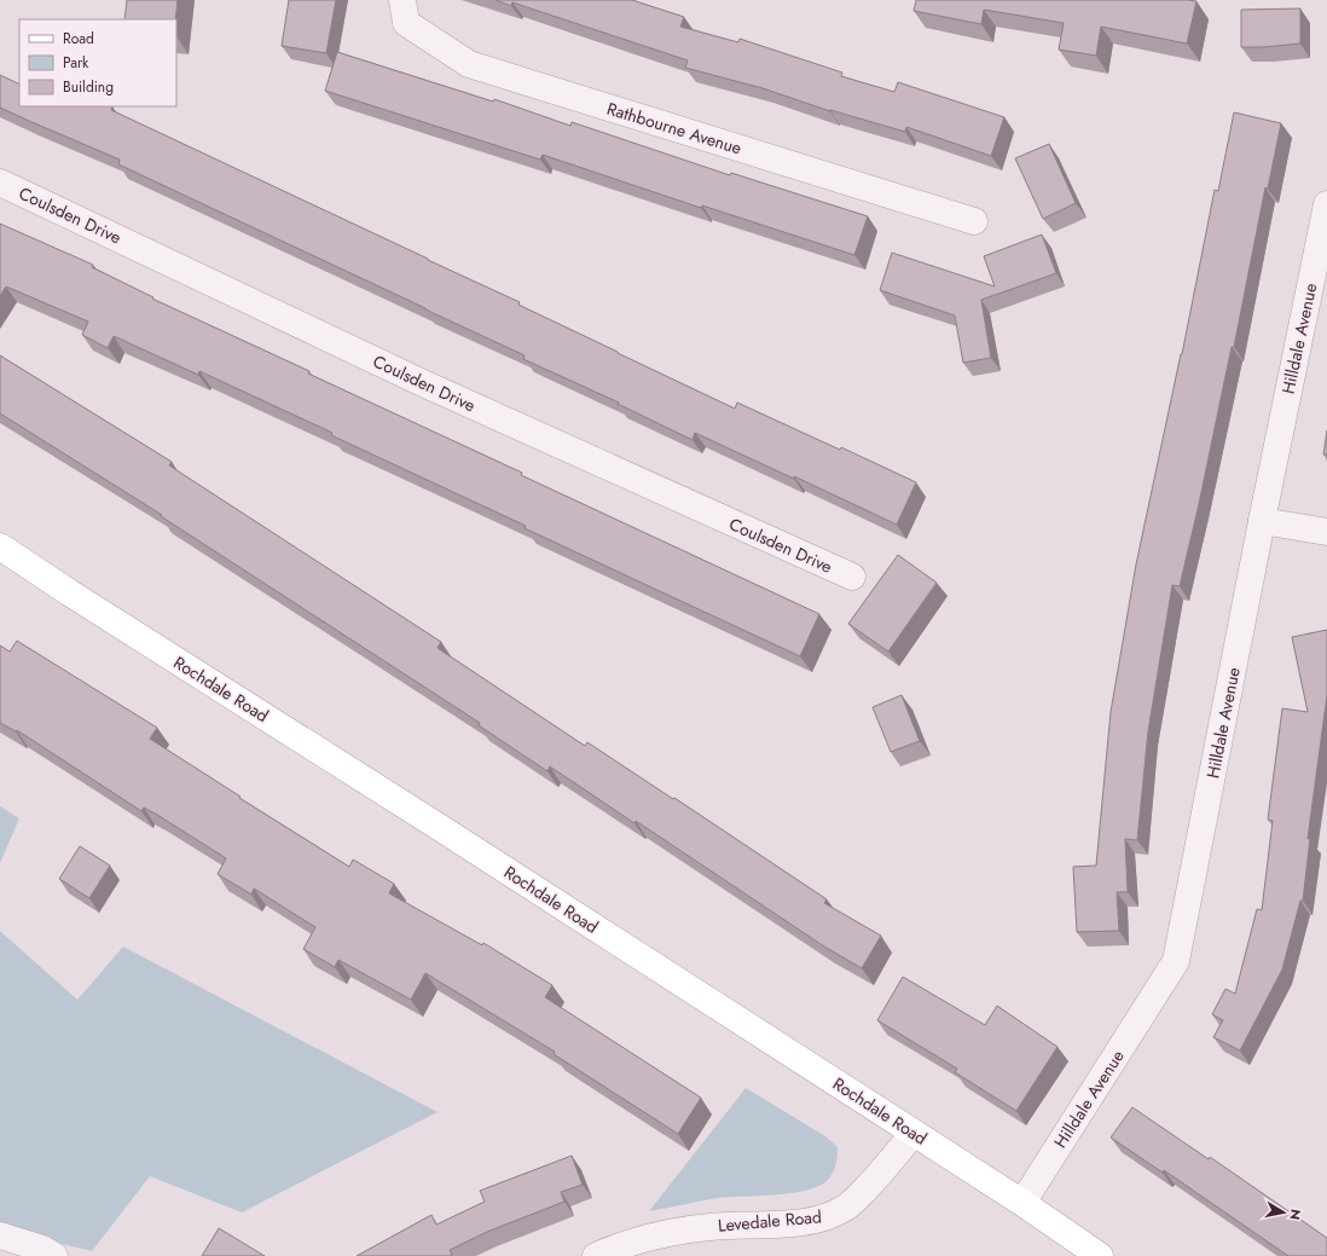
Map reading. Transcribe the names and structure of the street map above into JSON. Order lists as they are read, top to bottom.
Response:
{
  "streets": {
    "main road": ["Rochdale Road"],
    "street": [
      "Rathbourne Avenue",
      "Coulsden Drive",
      "Hilldale Avenue",
      "Levedale Road"
    ]
  },
  "crossings": [
    ["Hilldale Avenue", "Rochdale Road"],
    ["Rochdale Road", "Levedale Road"]
  ],
  "legend": ["Road", "Park", "Building"],
  "north": "right"
}
